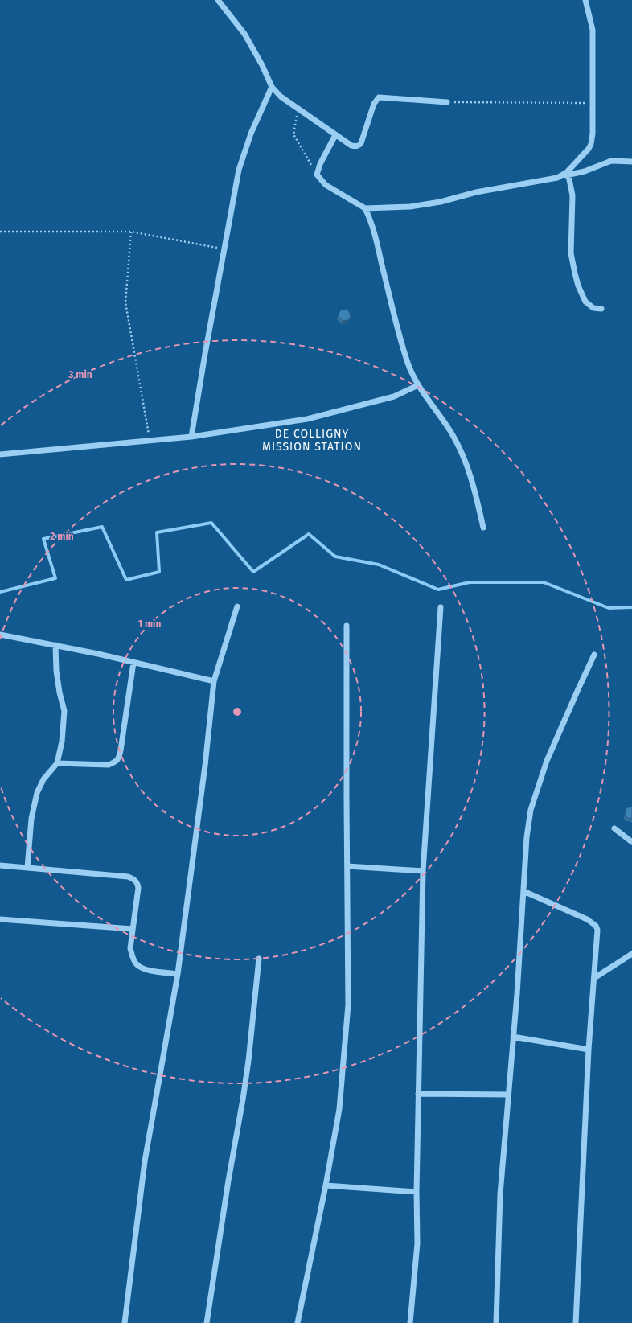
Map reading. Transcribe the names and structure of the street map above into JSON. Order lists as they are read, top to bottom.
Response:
{
  "districts": ["DE COLLIGNY MISSION STATION"],
  "rings": ["3 min", "2 min", "1 min"]
}
